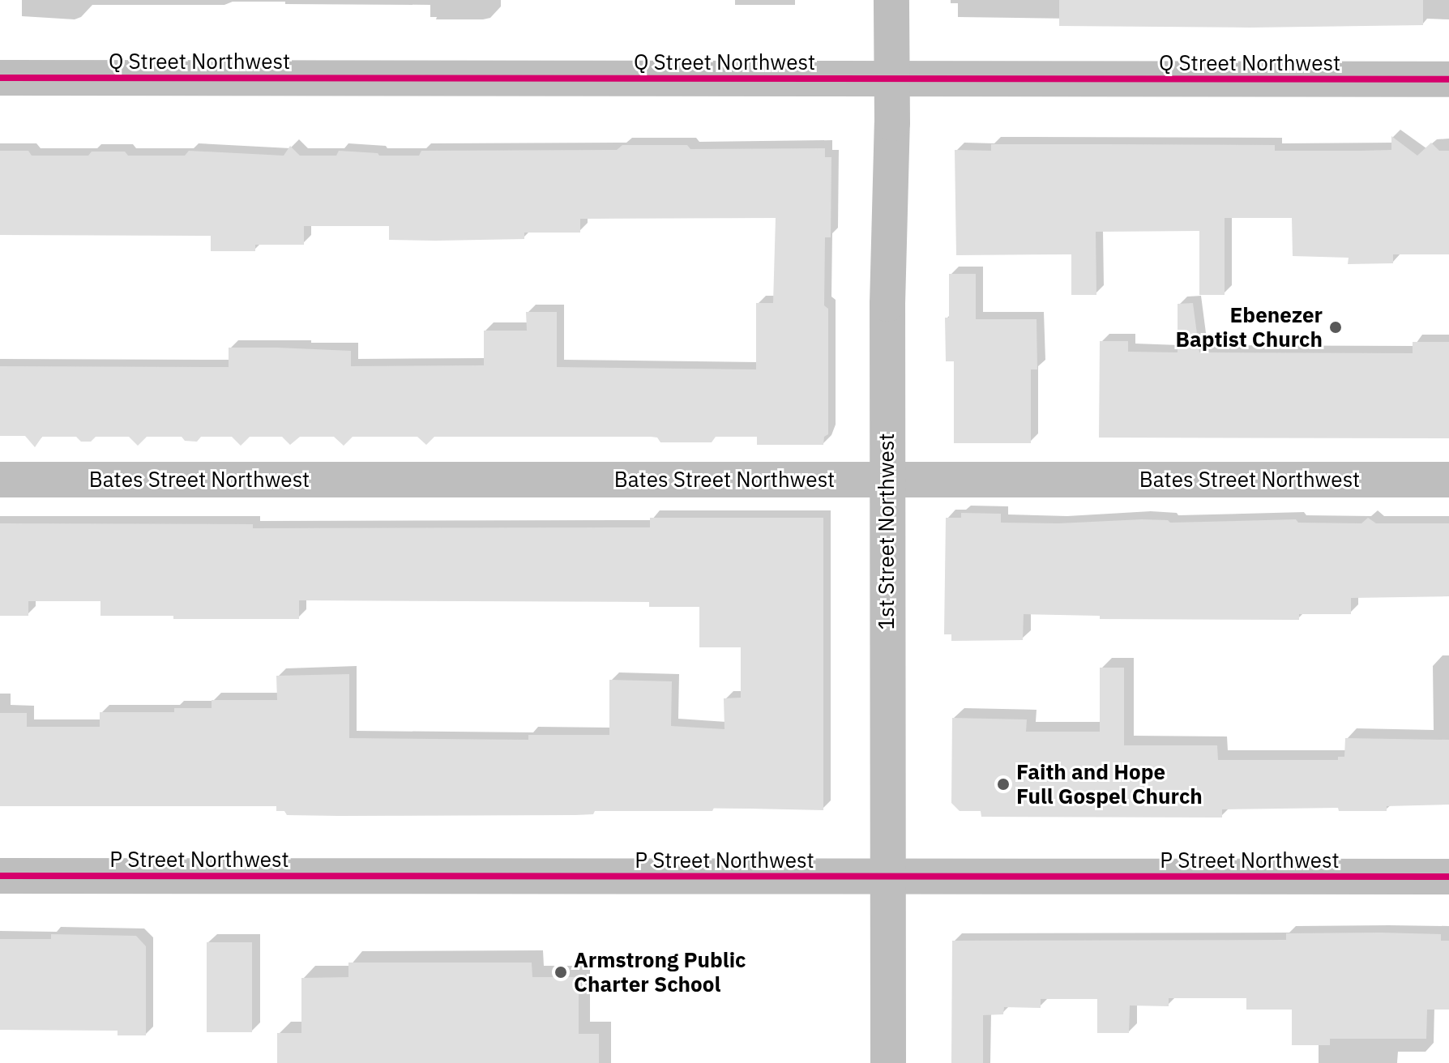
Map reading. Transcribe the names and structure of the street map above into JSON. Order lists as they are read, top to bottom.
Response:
{
  "streets": {
    "street": [
      "Q Street Northwest",
      "Bates Street Northwest",
      "1st Street Northwest",
      "P Street Northwest"
    ]
  },
  "crossings": [
    ["Q Street Northwest", "1st Street Northwest"],
    ["Bates Street Northwest", "1st Street Northwest"],
    ["1st Street Northwest", "P Street Northwest"]
  ],
  "places": ["Ebenezer Baptist Church", "Faith and Hope Full Gospel Church", "Armstrong Public Charter School"]
}
